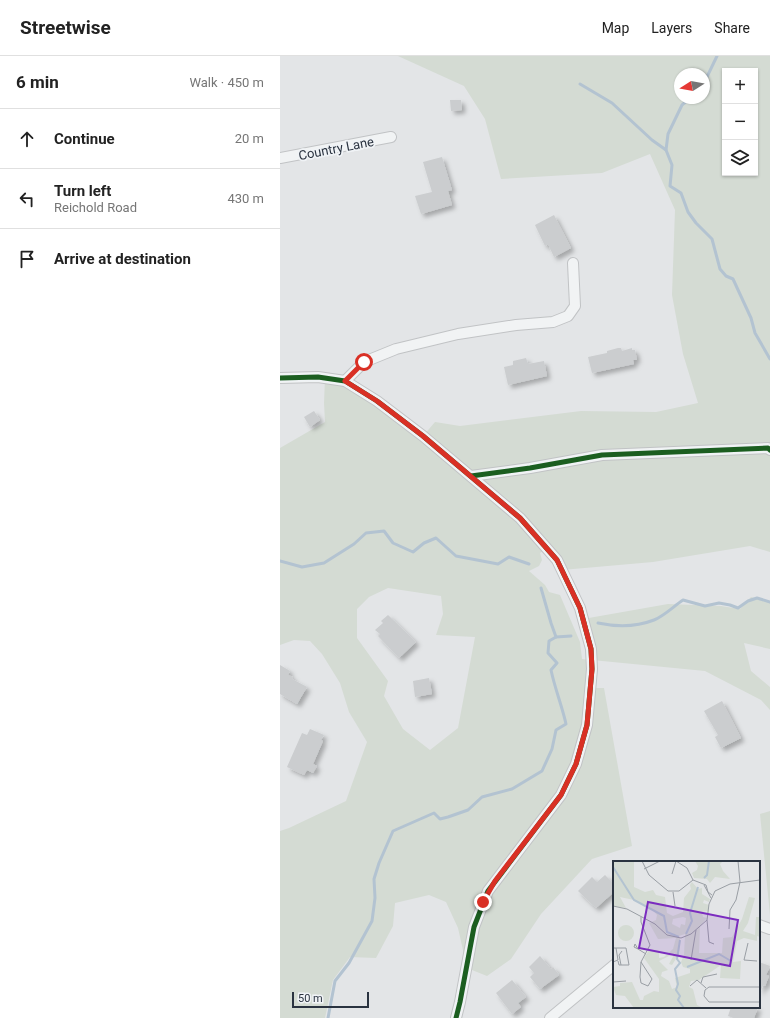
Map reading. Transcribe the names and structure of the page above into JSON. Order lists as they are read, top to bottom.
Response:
{
  "streets": {
    "street": ["Country Lane"]
  },
  "scale_bar": "50 m",
  "north": "left",
  "page": {
    "header": "Streetwise",
    "nav": ["Map", "Layers", "Share"],
    "heading": ["6 min", "Walk · 450 m"],
    "map_buttons": ["+", "−"],
    "list": [
      ["Continue", "20 m"],
      ["Turn left", "Reichold Road", "430 m"],
      "Arrive at destination"
    ],
    "scale": "50 m"
  }
}
